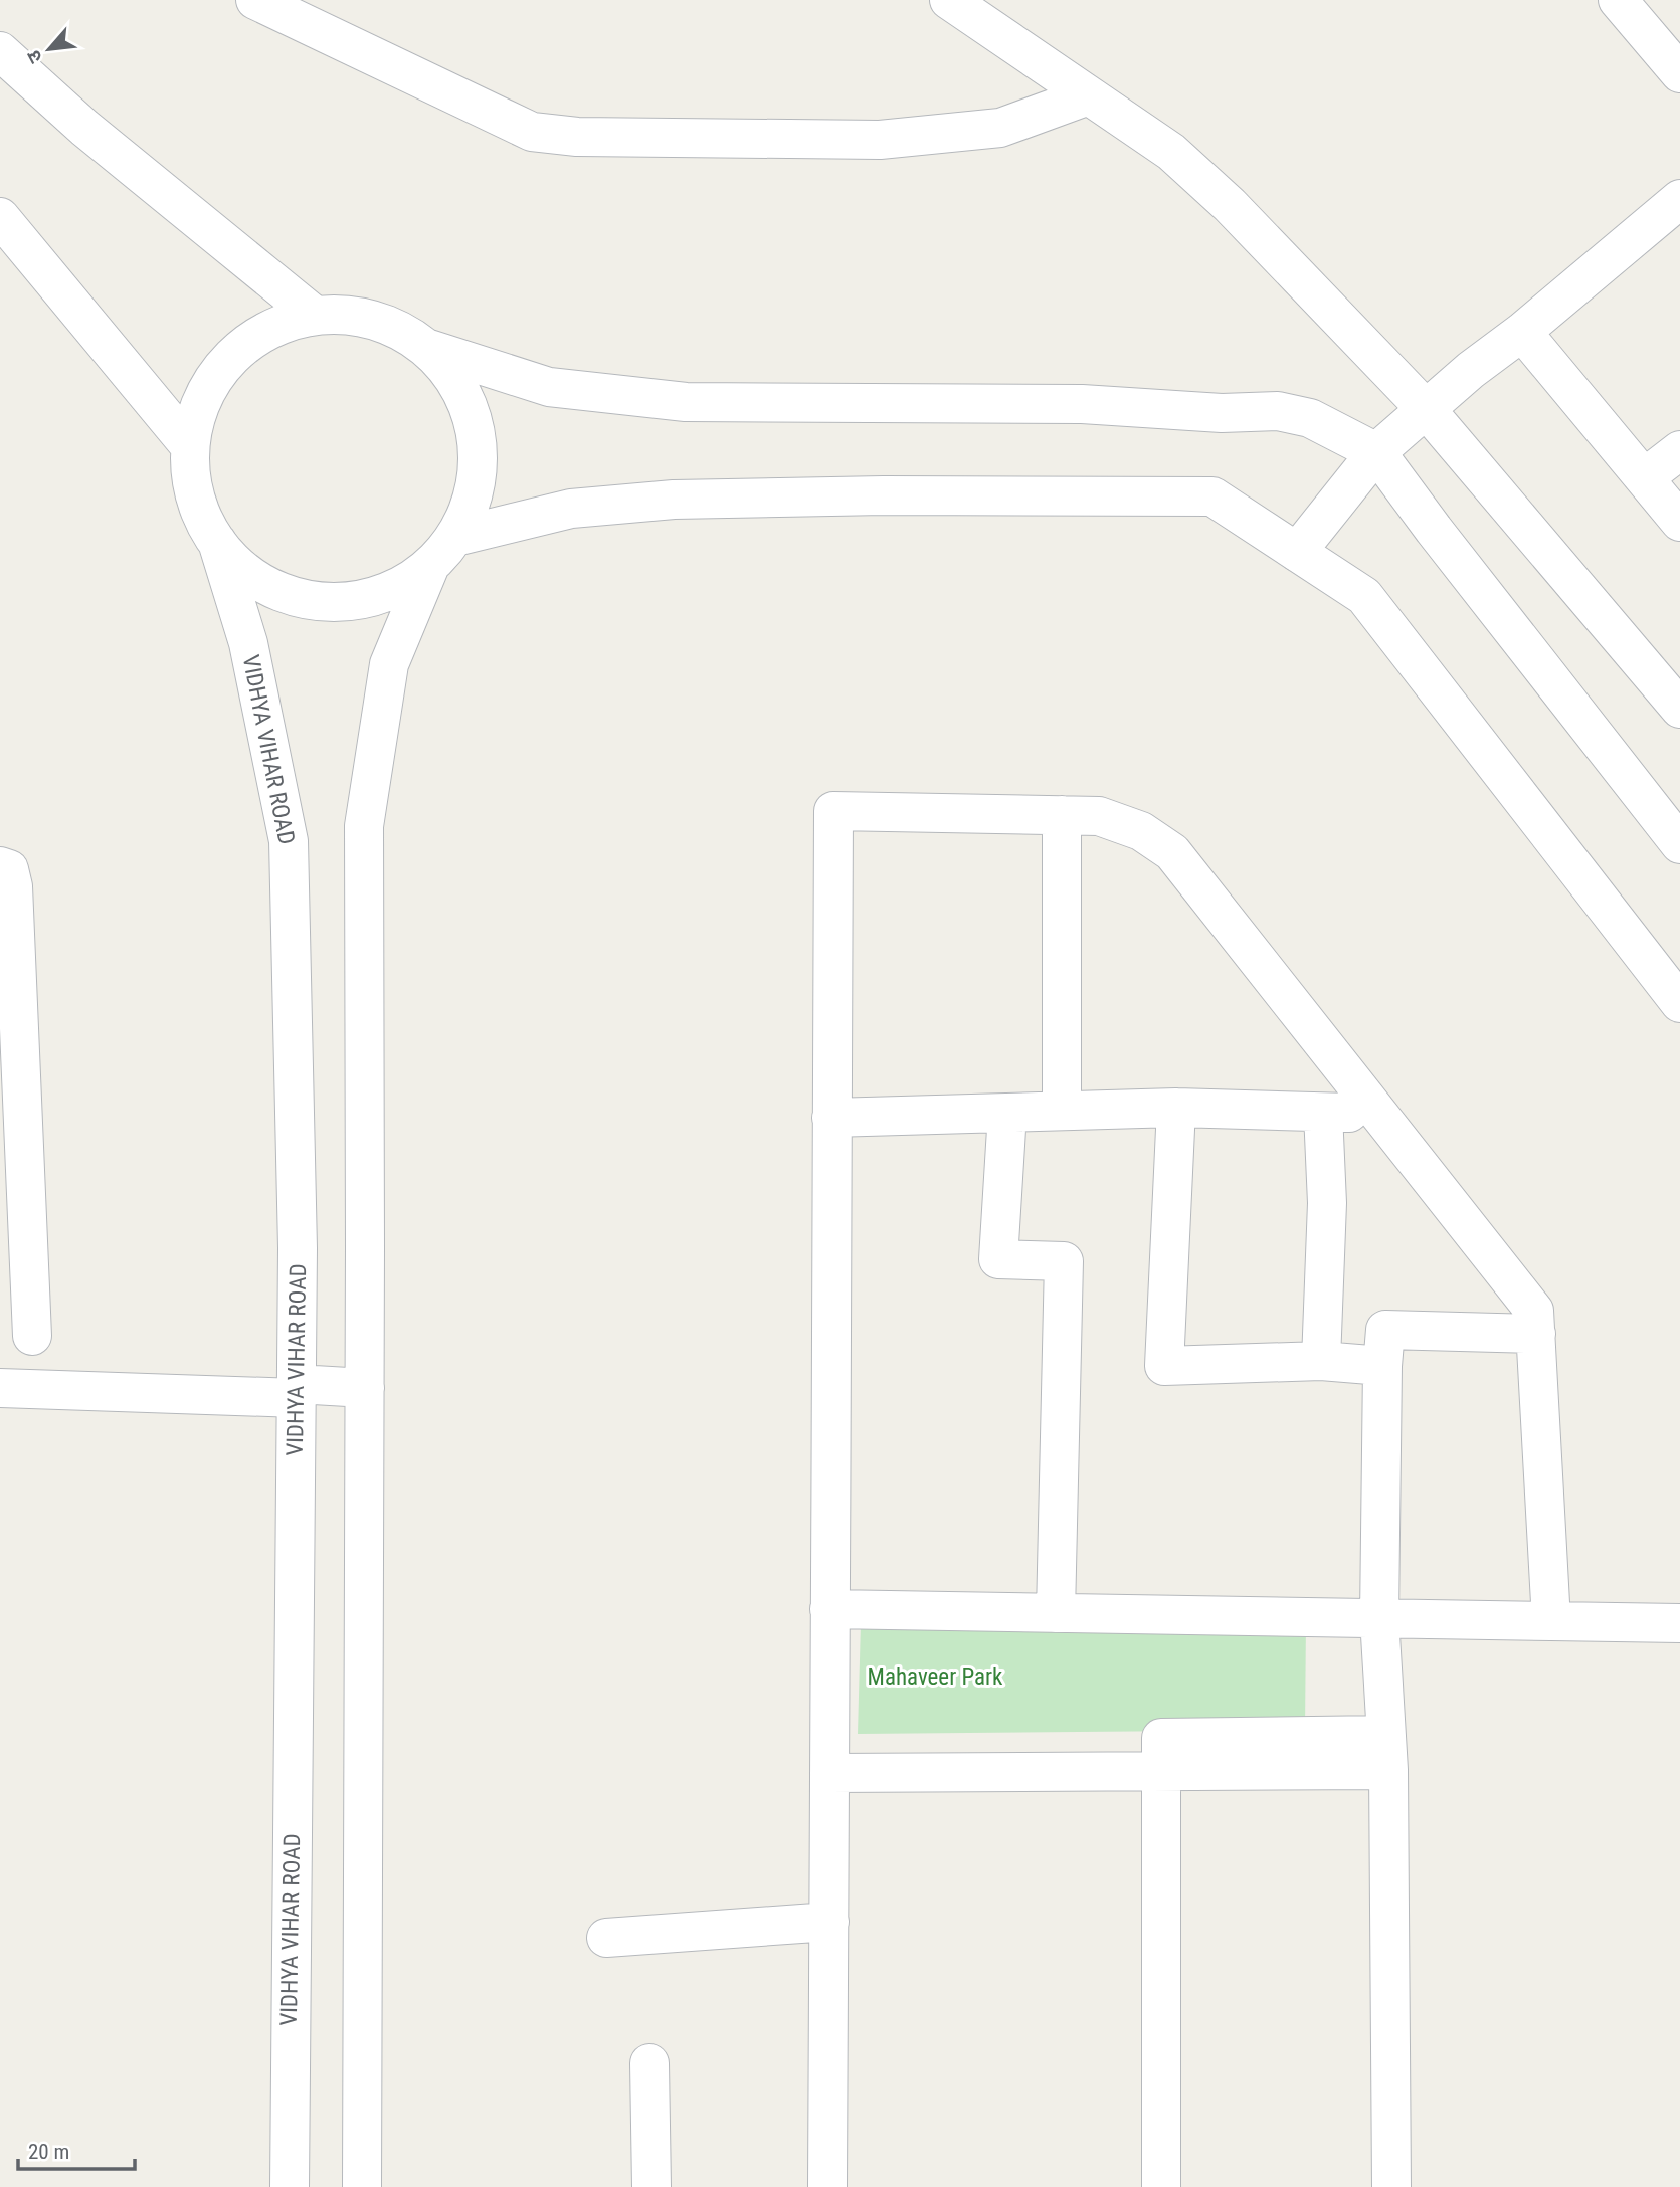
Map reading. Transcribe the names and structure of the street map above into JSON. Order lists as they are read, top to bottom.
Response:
{
  "streets": {
    "street": ["VIDHYA VIHAR ROAD"]
  },
  "parks": ["Mahaveer Park"],
  "scale_bar": "20 m",
  "north": "bottom left"
}
